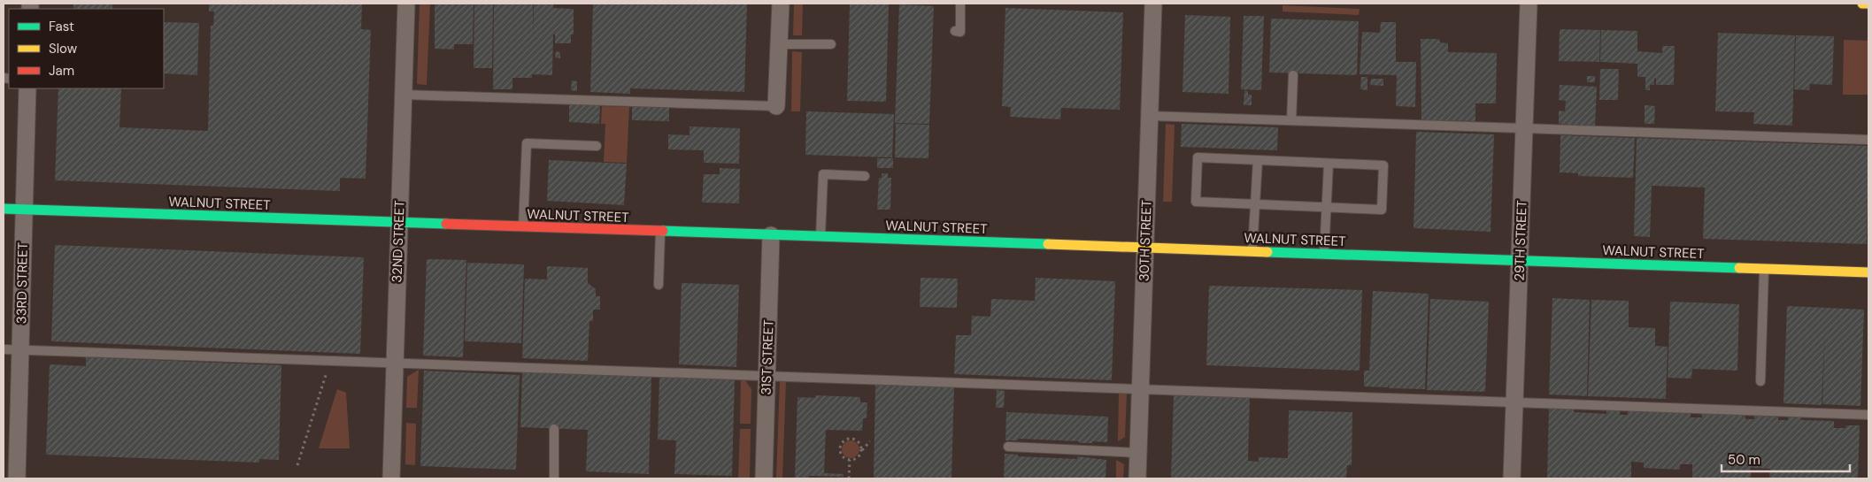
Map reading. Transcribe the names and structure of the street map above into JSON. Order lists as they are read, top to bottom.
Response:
{
  "streets": {
    "street": [
      "WALNUT STREET",
      "30TH STREET",
      "29TH STREET",
      "32ND STREET",
      "33RD STREET",
      "31ST STREET"
    ]
  },
  "crossings": [
    ["WALNUT STREET", "30TH STREET"],
    ["WALNUT STREET", "29TH STREET"],
    ["WALNUT STREET", "32ND STREET"],
    ["WALNUT STREET", "33RD STREET"],
    ["WALNUT STREET", "31ST STREET"]
  ],
  "legend": ["Fast", "Slow", "Jam"],
  "scale_bar": "50 m"
}
